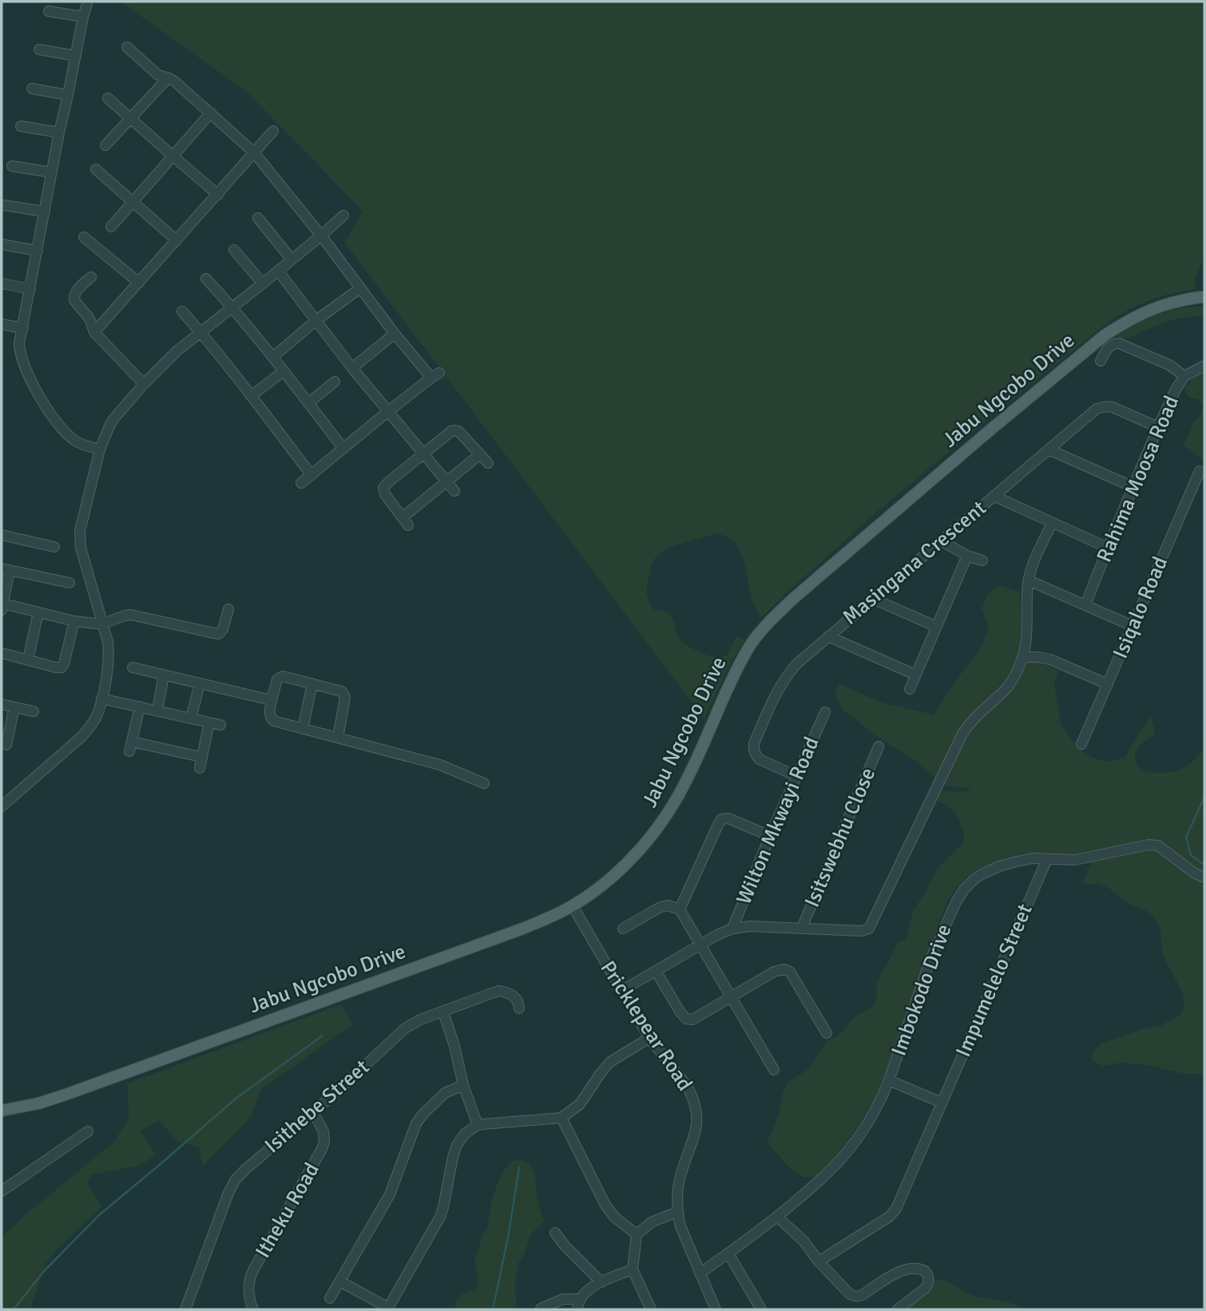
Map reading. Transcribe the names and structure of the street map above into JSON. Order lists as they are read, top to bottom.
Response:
{
  "streets": {
    "main road": ["Jabu Ngcobo Drive"],
    "street": [
      "Rahima Moosa Road",
      "Masingana Crescent",
      "Isiqalo Road",
      "Wilton Mkwayi Road",
      "Isitswebhu Close",
      "Impumelelo Street",
      "Imbokodo Drive",
      "Pricklepear Road",
      "Isithebe Street",
      "Itheku Road"
    ]
  },
  "crossings": [
    ["Jabu Ngcobo Drive", "Pricklepear Road"],
    ["Rahima Moosa Road", "Masingana Crescent"],
    ["Masingana Crescent", "Wilton Mkwayi Road"],
    ["Impumelelo Street", "Imbokodo Drive"],
    ["Imbokodo Drive", "Pricklepear Road"],
    ["Isithebe Street", "Itheku Road"]
  ]
}
